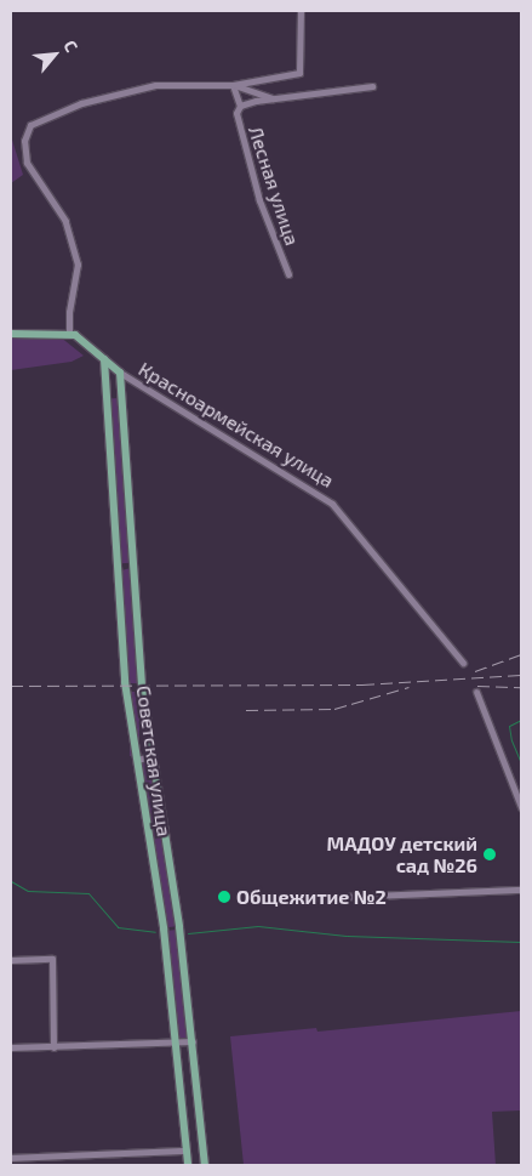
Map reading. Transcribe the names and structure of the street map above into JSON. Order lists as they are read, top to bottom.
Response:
{
  "streets": {
    "main road": ["Красноармейская улица", "Советская улица"],
    "street": ["Лесная улица"]
  },
  "crossings": [
    ["Красноармейская улица", "Советская улица"]
  ],
  "places": ["МАДОУ детский сад №26", "Общежитие №2"],
  "north": "top right"
}
